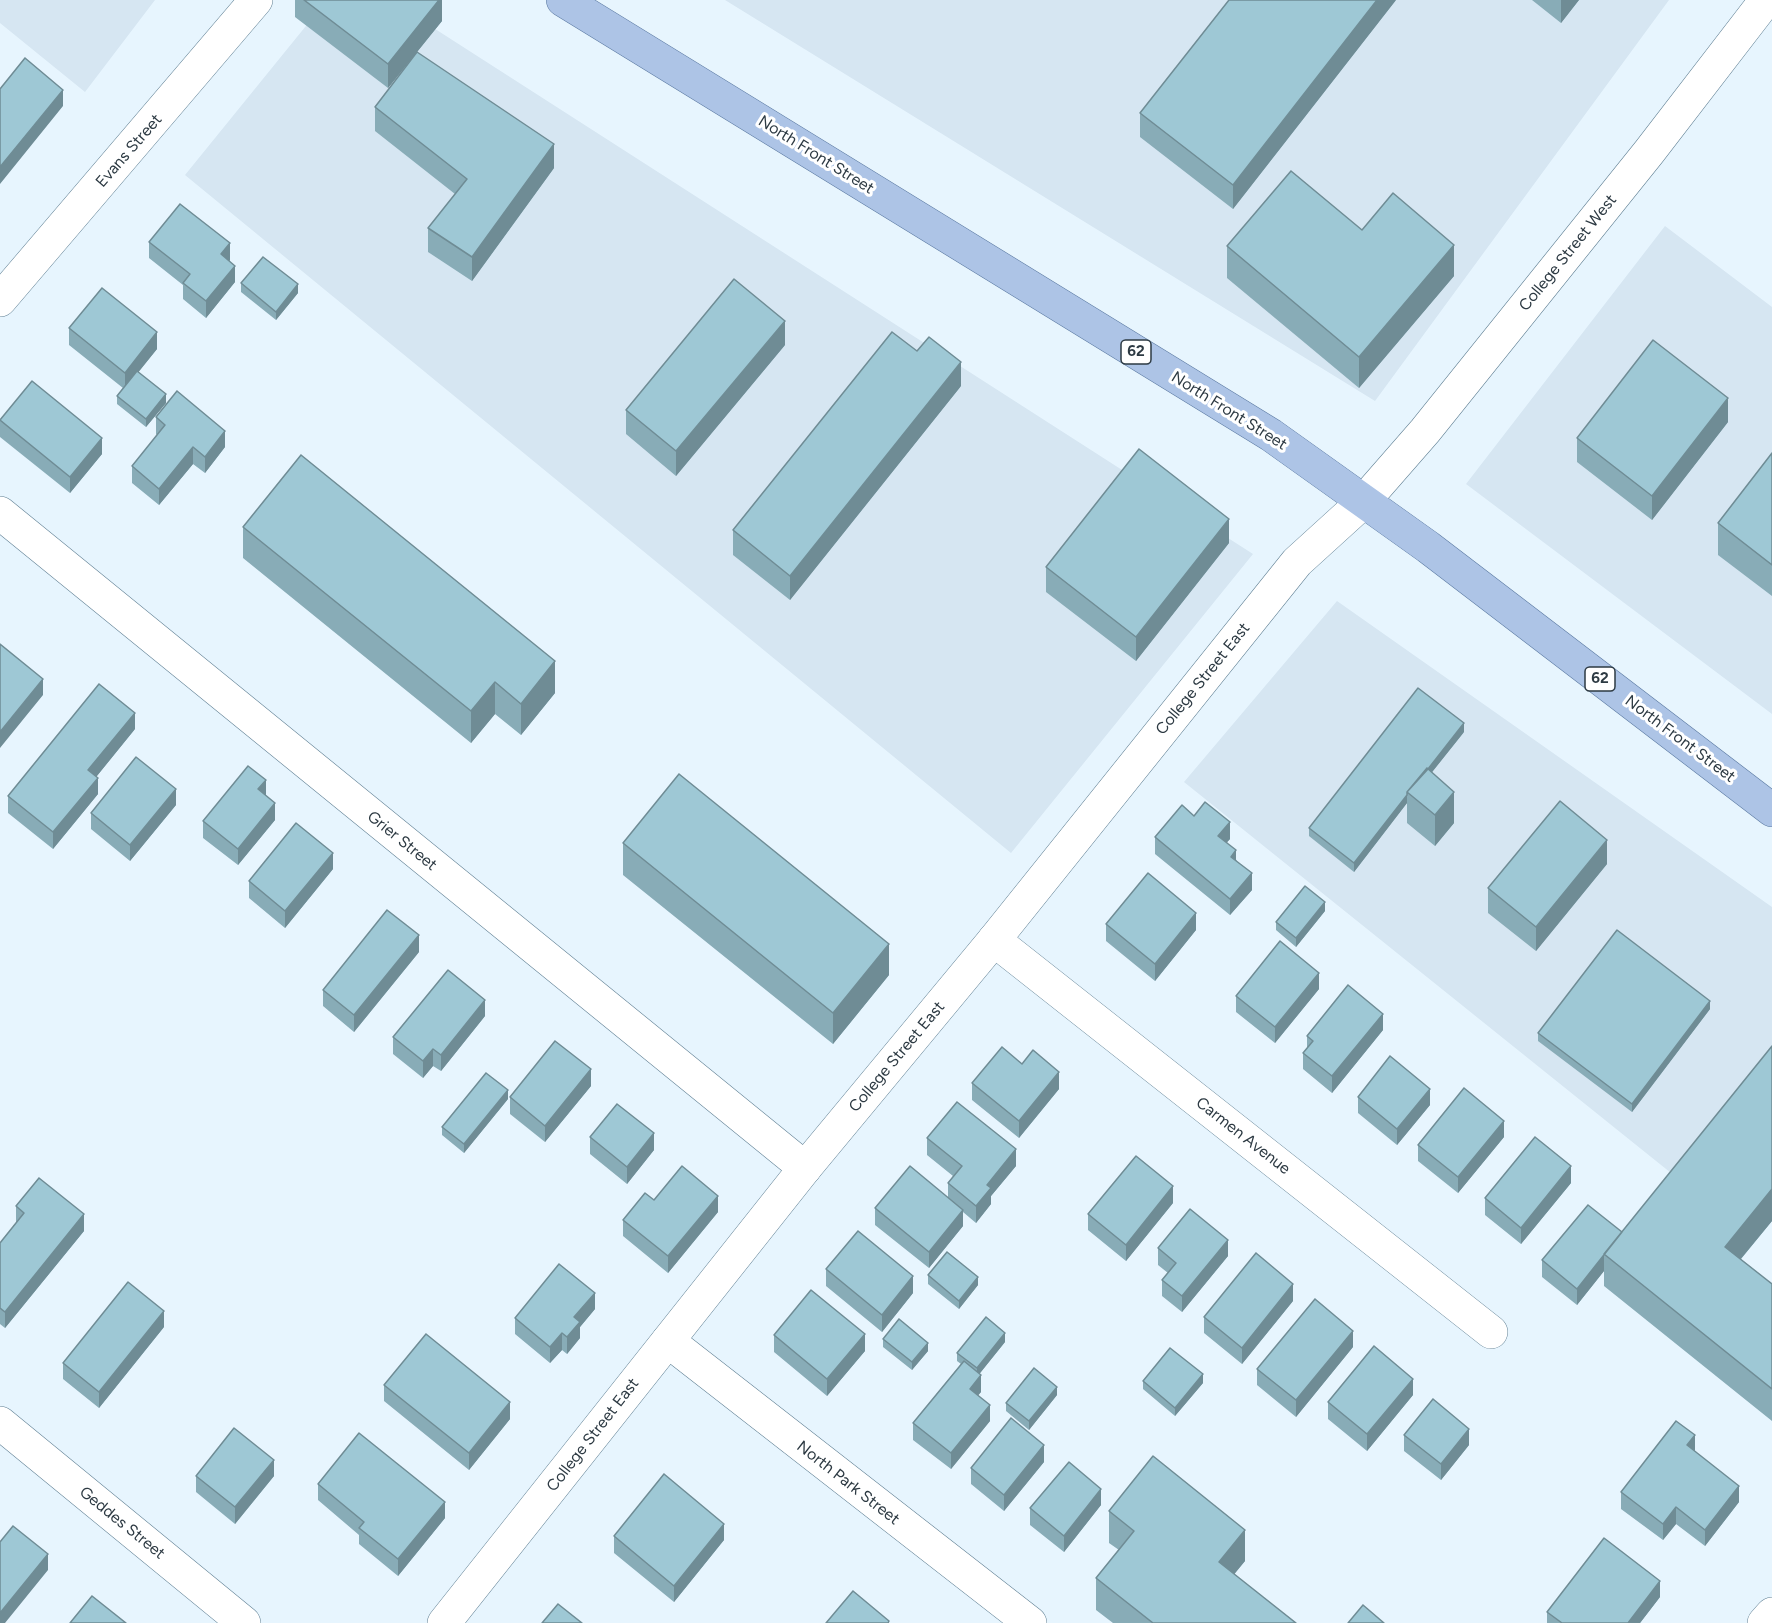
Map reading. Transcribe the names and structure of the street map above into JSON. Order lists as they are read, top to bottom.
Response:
{
  "streets": {
    "main road": ["North Front Street", "62"],
    "street": [
      "Evans Street",
      "College Street West",
      "College Street East",
      "Grier Street",
      "Carmen Avenue",
      "North Park Street",
      "Geddes Street"
    ]
  },
  "crossings": [
    ["North Front Street", "College Street West"],
    ["North Front Street", "College Street East"],
    ["College Street West", "College Street East"],
    ["College Street East", "Grier Street"],
    ["College Street East", "Carmen Avenue"],
    ["College Street East", "North Park Street"]
  ]
}
